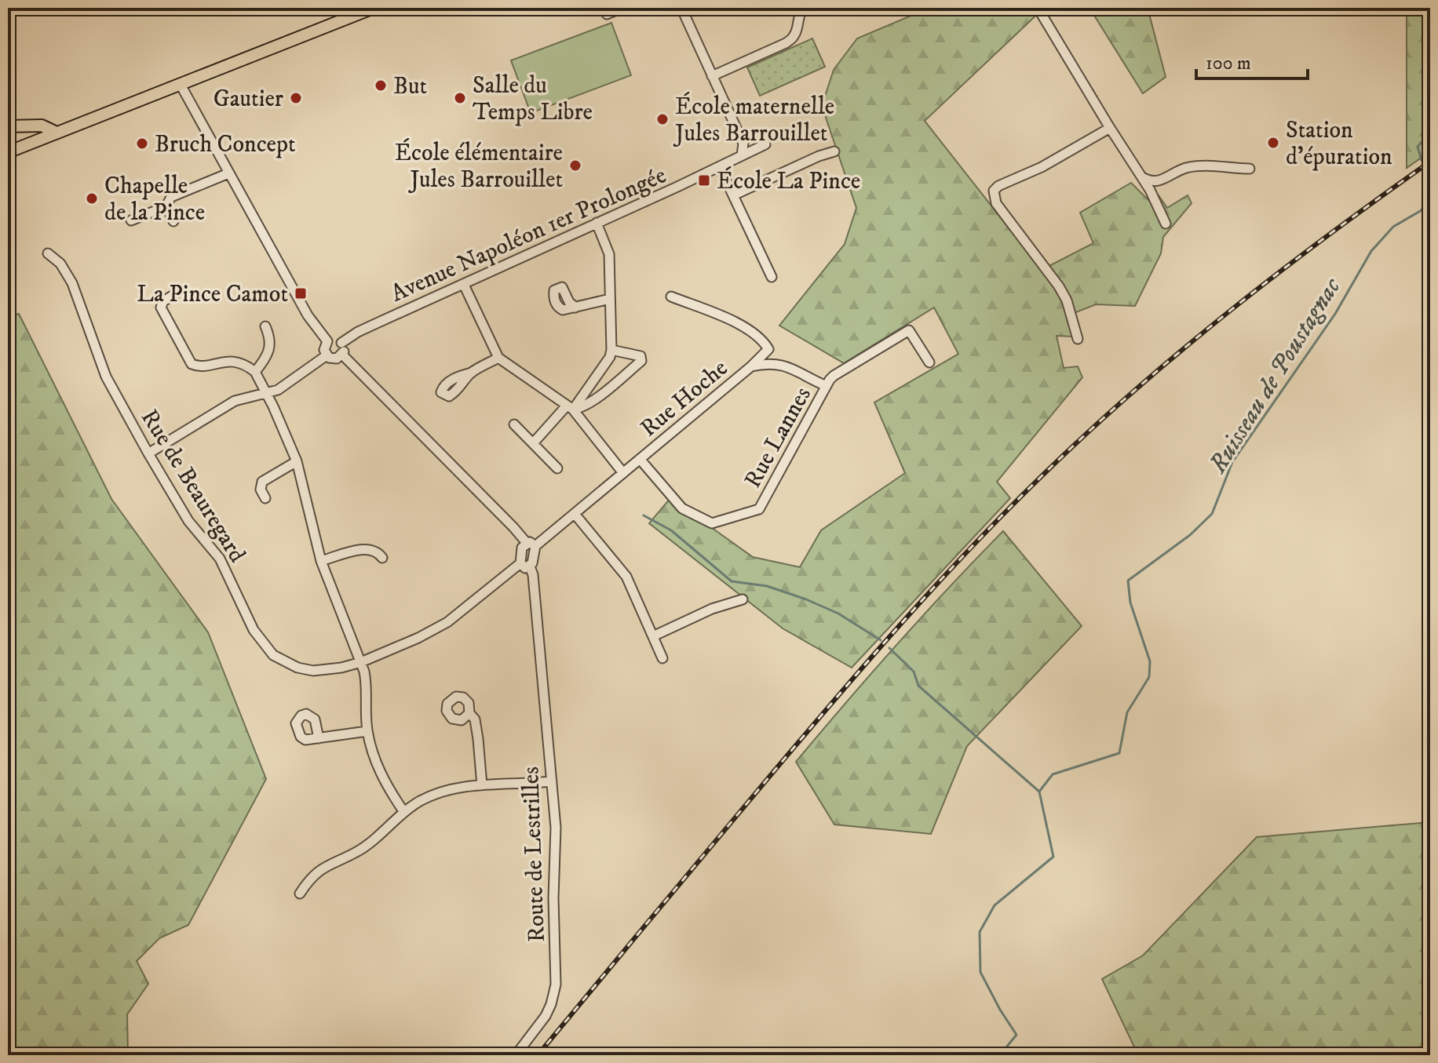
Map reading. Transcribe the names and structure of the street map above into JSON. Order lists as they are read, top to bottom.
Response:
{
  "streets": {
    "street": [
      "Avenue Napoléon 1er Prolongée",
      "Rue Hoche",
      "Rue Lannes",
      "Rue de Beauregard",
      "Route de Lestrilles"
    ]
  },
  "crossings": [
    ["Rue Hoche", "Rue Lannes"],
    ["Rue de Beauregard", "Route de Lestrilles"]
  ],
  "water": ["Ruisseau de Poustagnac"],
  "places": {
    "other": [
      "But",
      "Gautier",
      "Salle du Temps Libre",
      "École maternelle Jules Barrouillet",
      "Station d'épuration",
      "Bruch Concept",
      "École élémentaire Jules Barrouillet",
      "Chapelle de la Pince"
    ],
    "transit": ["École La Pince", "La Pince Camot"]
  },
  "scale_bar": "100 m"
}
